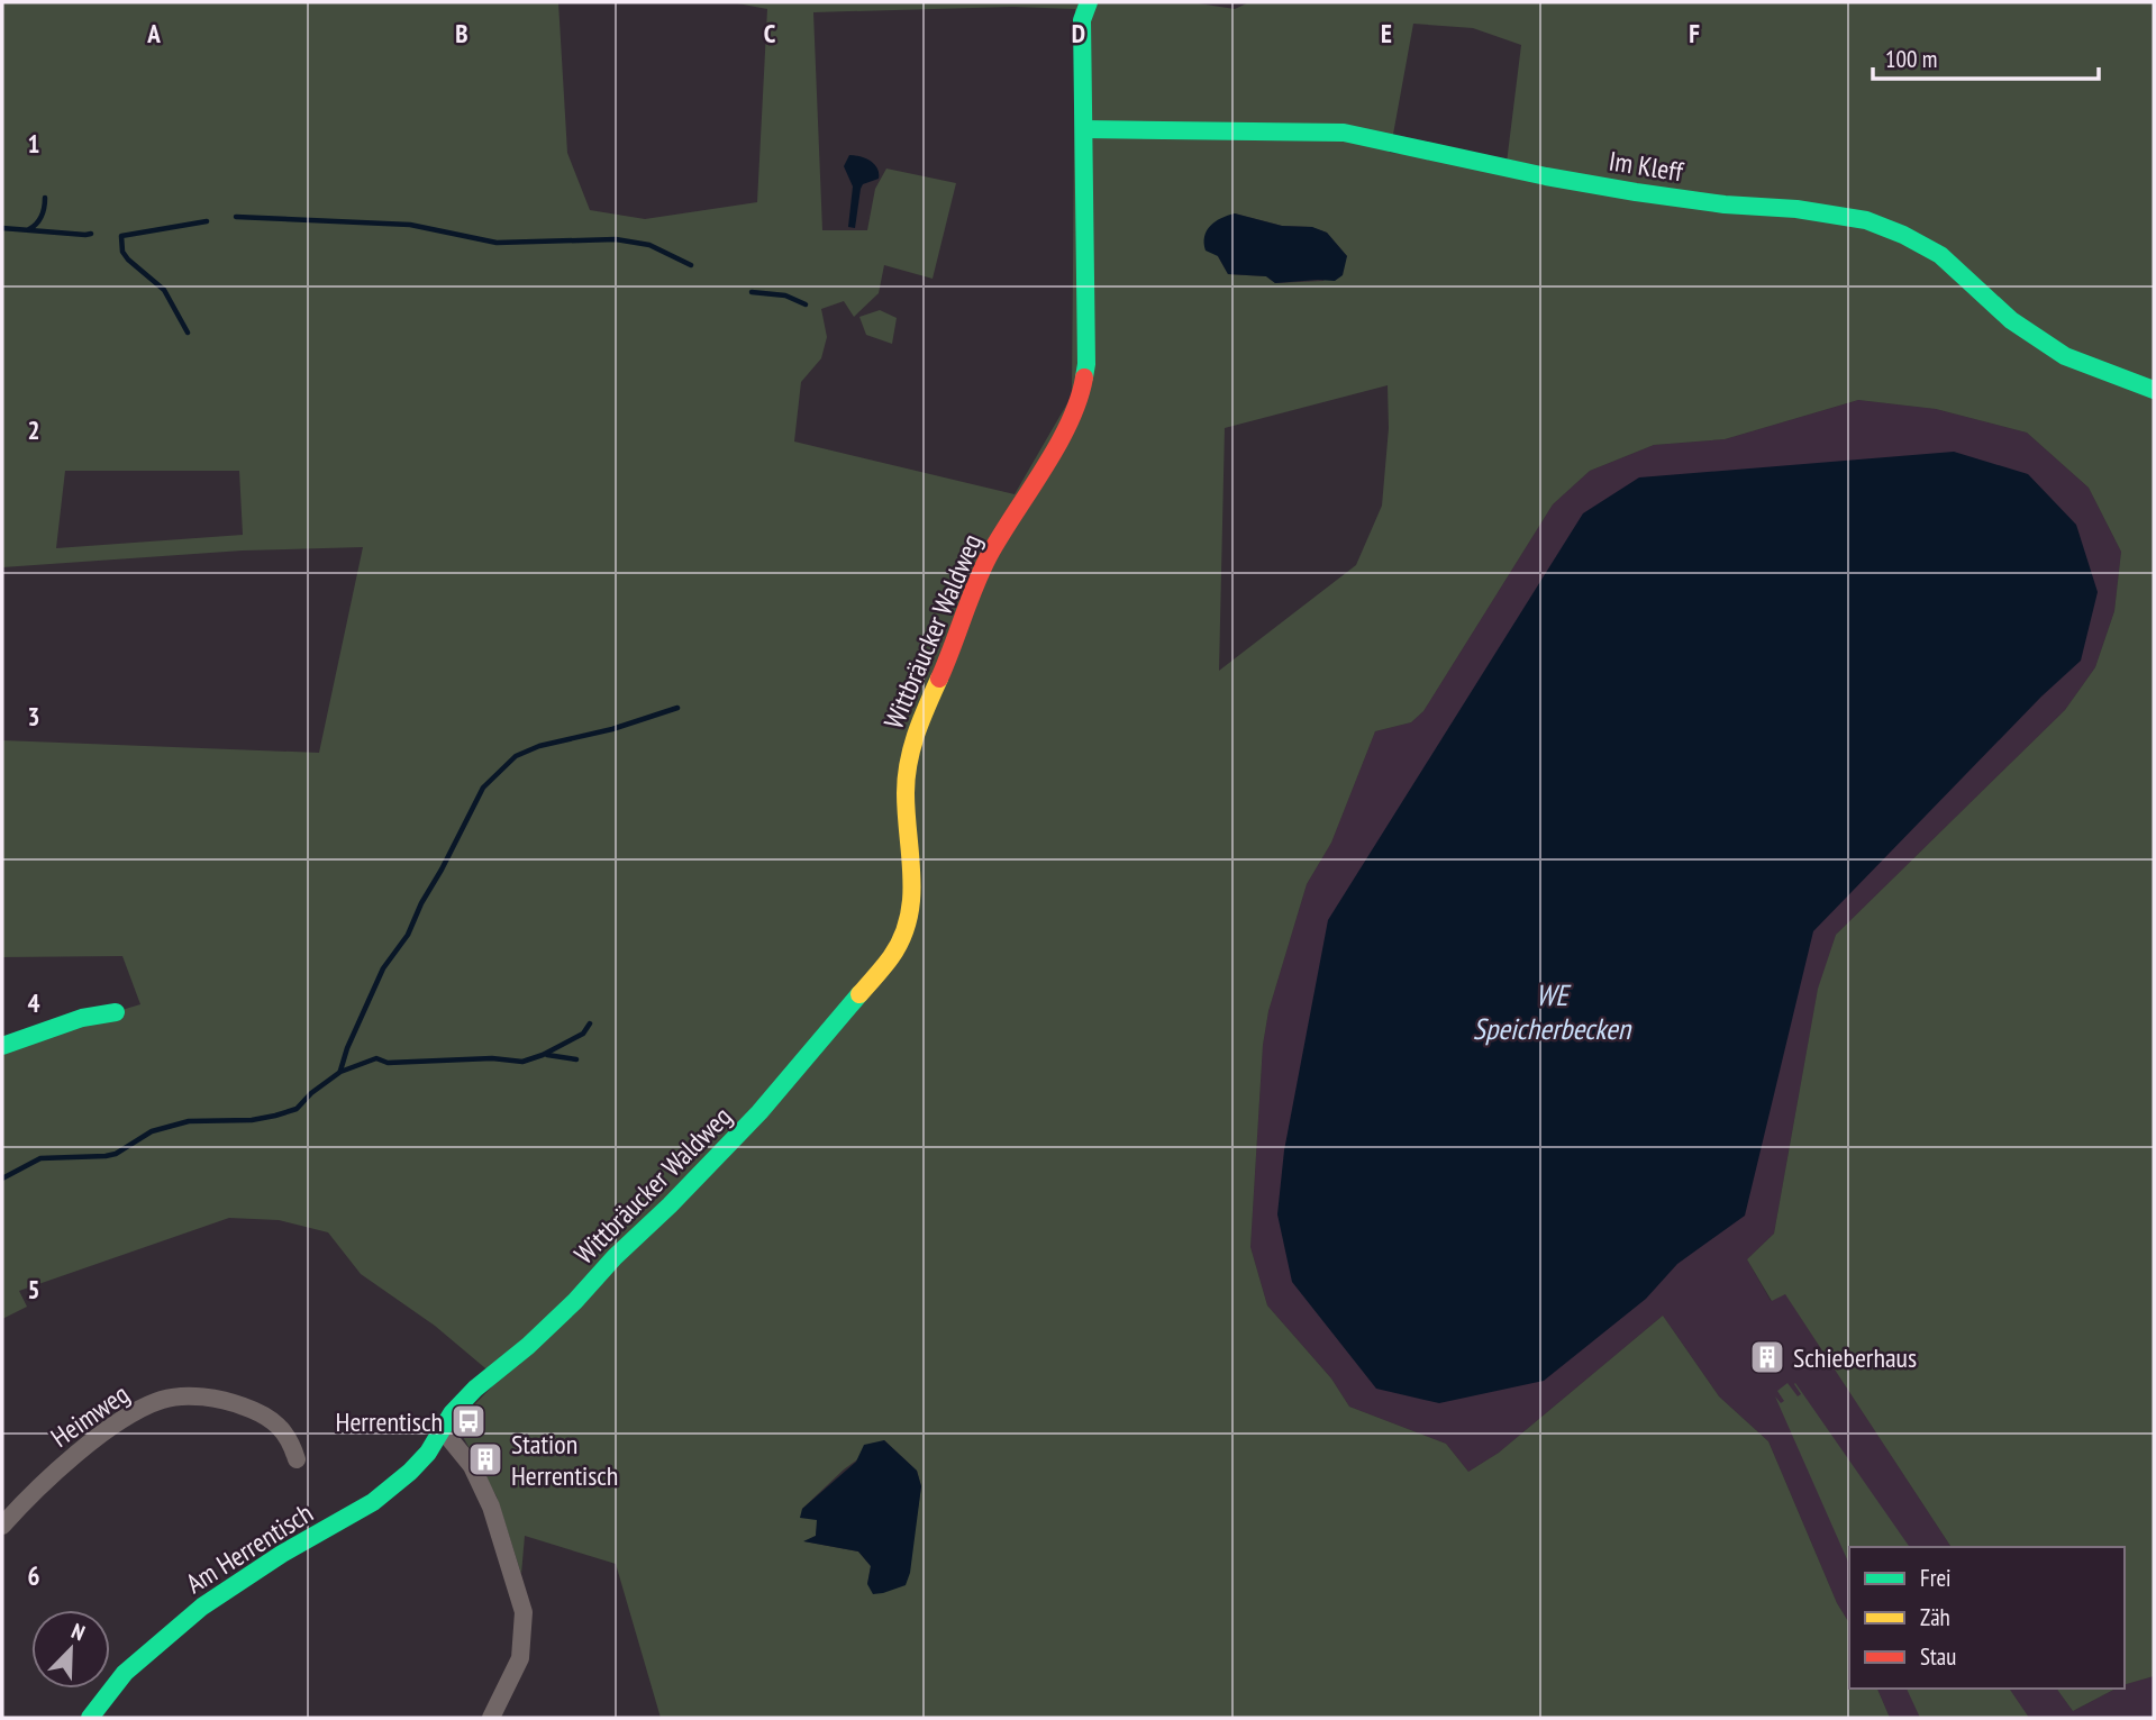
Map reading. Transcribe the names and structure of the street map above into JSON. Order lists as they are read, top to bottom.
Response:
{
  "streets": {
    "street": [
      "Im Kleff",
      "Wittbräucker Waldweg",
      "Heimweg",
      "Am Herrentisch"
    ]
  },
  "crossings": [
    ["Im Kleff", "Wittbräucker Waldweg"],
    ["Wittbräucker Waldweg", "Am Herrentisch"]
  ],
  "water": ["WE Speicherbecken"],
  "places": {
    "building": ["Schieberhaus", "Station Herrentisch"],
    "bus stop": ["Herrentisch"]
  },
  "legend": ["Frei", "Zäh", "Stau"],
  "scale_bar": "100 m",
  "north": "top right",
  "grid": {
    "columns": [
      "A",
      "B",
      "C",
      "D",
      "E",
      "F"
    ],
    "rows": [
      "1",
      "2",
      "3",
      "4",
      "5",
      "6"
    ]
  }
}
